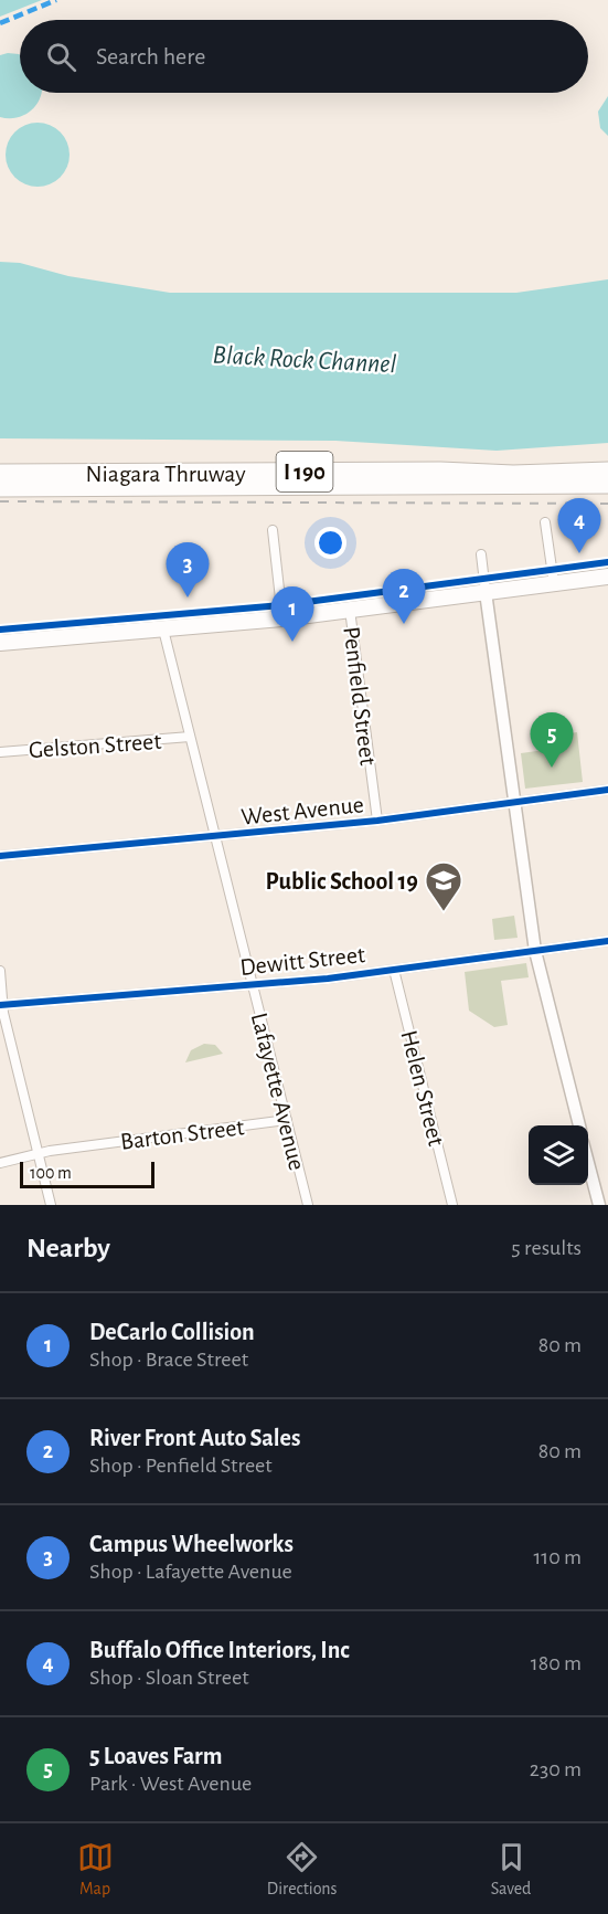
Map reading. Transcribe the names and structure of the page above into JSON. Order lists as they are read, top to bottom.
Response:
{
  "streets": {
    "highway": ["I 190", "Niagara Thruway"],
    "street": [
      "Penfield Street",
      "Gelston Street",
      "West Avenue",
      "Dewitt Street",
      "Helen Street",
      "Lafayette Avenue",
      "Barton Street"
    ]
  },
  "crossings": [
    ["Penfield Street", "West Avenue"],
    ["Gelston Street", "Lafayette Avenue"],
    ["West Avenue", "Lafayette Avenue"],
    ["Dewitt Street", "Helen Street"],
    ["Dewitt Street", "Lafayette Avenue"],
    ["Lafayette Avenue", "Barton Street"]
  ],
  "water": ["Black Rock Channel"],
  "places": {
    "school or university": ["Public School 19"]
  },
  "scale_bar": "100 m",
  "page": {
    "search": "Search here",
    "pins": [
      "4",
      "3",
      "2",
      "1",
      "5"
    ],
    "scale": "100 m",
    "heading": ["Nearby", "5 results"],
    "list": [
      {
        "mark": "1",
        "name": "DeCarlo Collision",
        "note": "Shop · Brace Street",
        "value": "80 m"
      },
      {
        "mark": "2",
        "name": "River Front Auto Sales",
        "note": "Shop · Penfield Street",
        "value": "80 m"
      },
      {
        "mark": "3",
        "name": "Campus Wheelworks",
        "note": "Shop · Lafayette Avenue",
        "value": "110 m"
      },
      {
        "mark": "4",
        "name": "Buffalo Office Interiors, Inc",
        "note": "Shop · Sloan Street",
        "value": "180 m"
      },
      {
        "mark": "5",
        "name": "5 Loaves Farm",
        "note": "Park · West Avenue",
        "value": "230 m"
      }
    ],
    "nav": ["Map", "Directions", "Saved"]
  }
}
